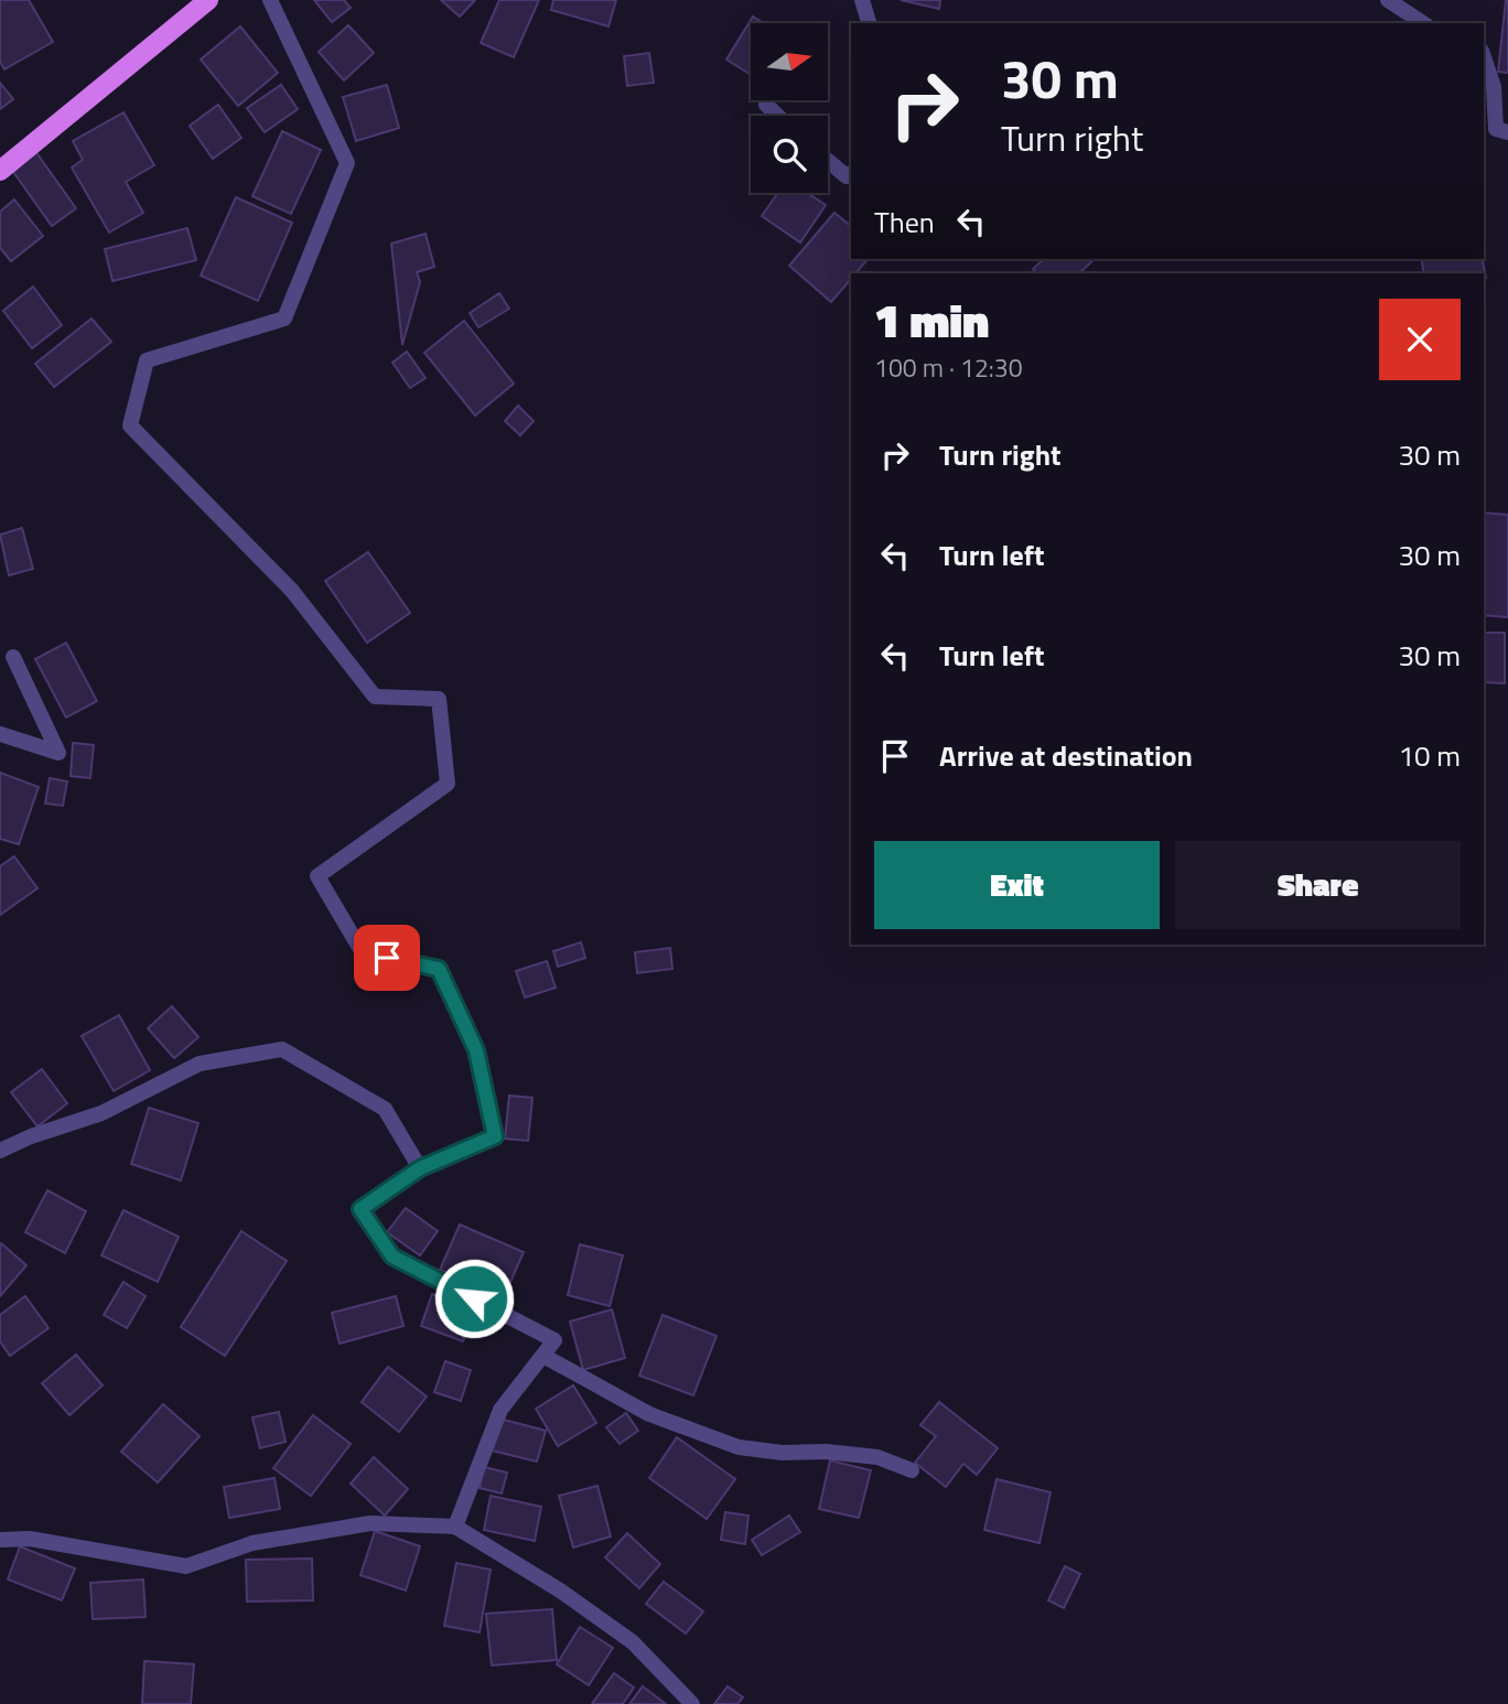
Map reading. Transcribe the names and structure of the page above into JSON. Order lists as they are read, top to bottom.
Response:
{
  "north": "right",
  "page": {
    "turn": ["30 m", "Turn right"],
    "then": "Then",
    "heading": ["1 min", "100 m · 12:30"],
    "list": [
      {
        "name": "Turn right",
        "value": "30 m"
      },
      {
        "name": "Turn left",
        "value": "30 m"
      },
      {
        "name": "Turn left",
        "value": "30 m"
      },
      {
        "name": "Arrive at destination",
        "value": "10 m"
      }
    ],
    "buttons": ["Exit", "Share"]
  }
}
